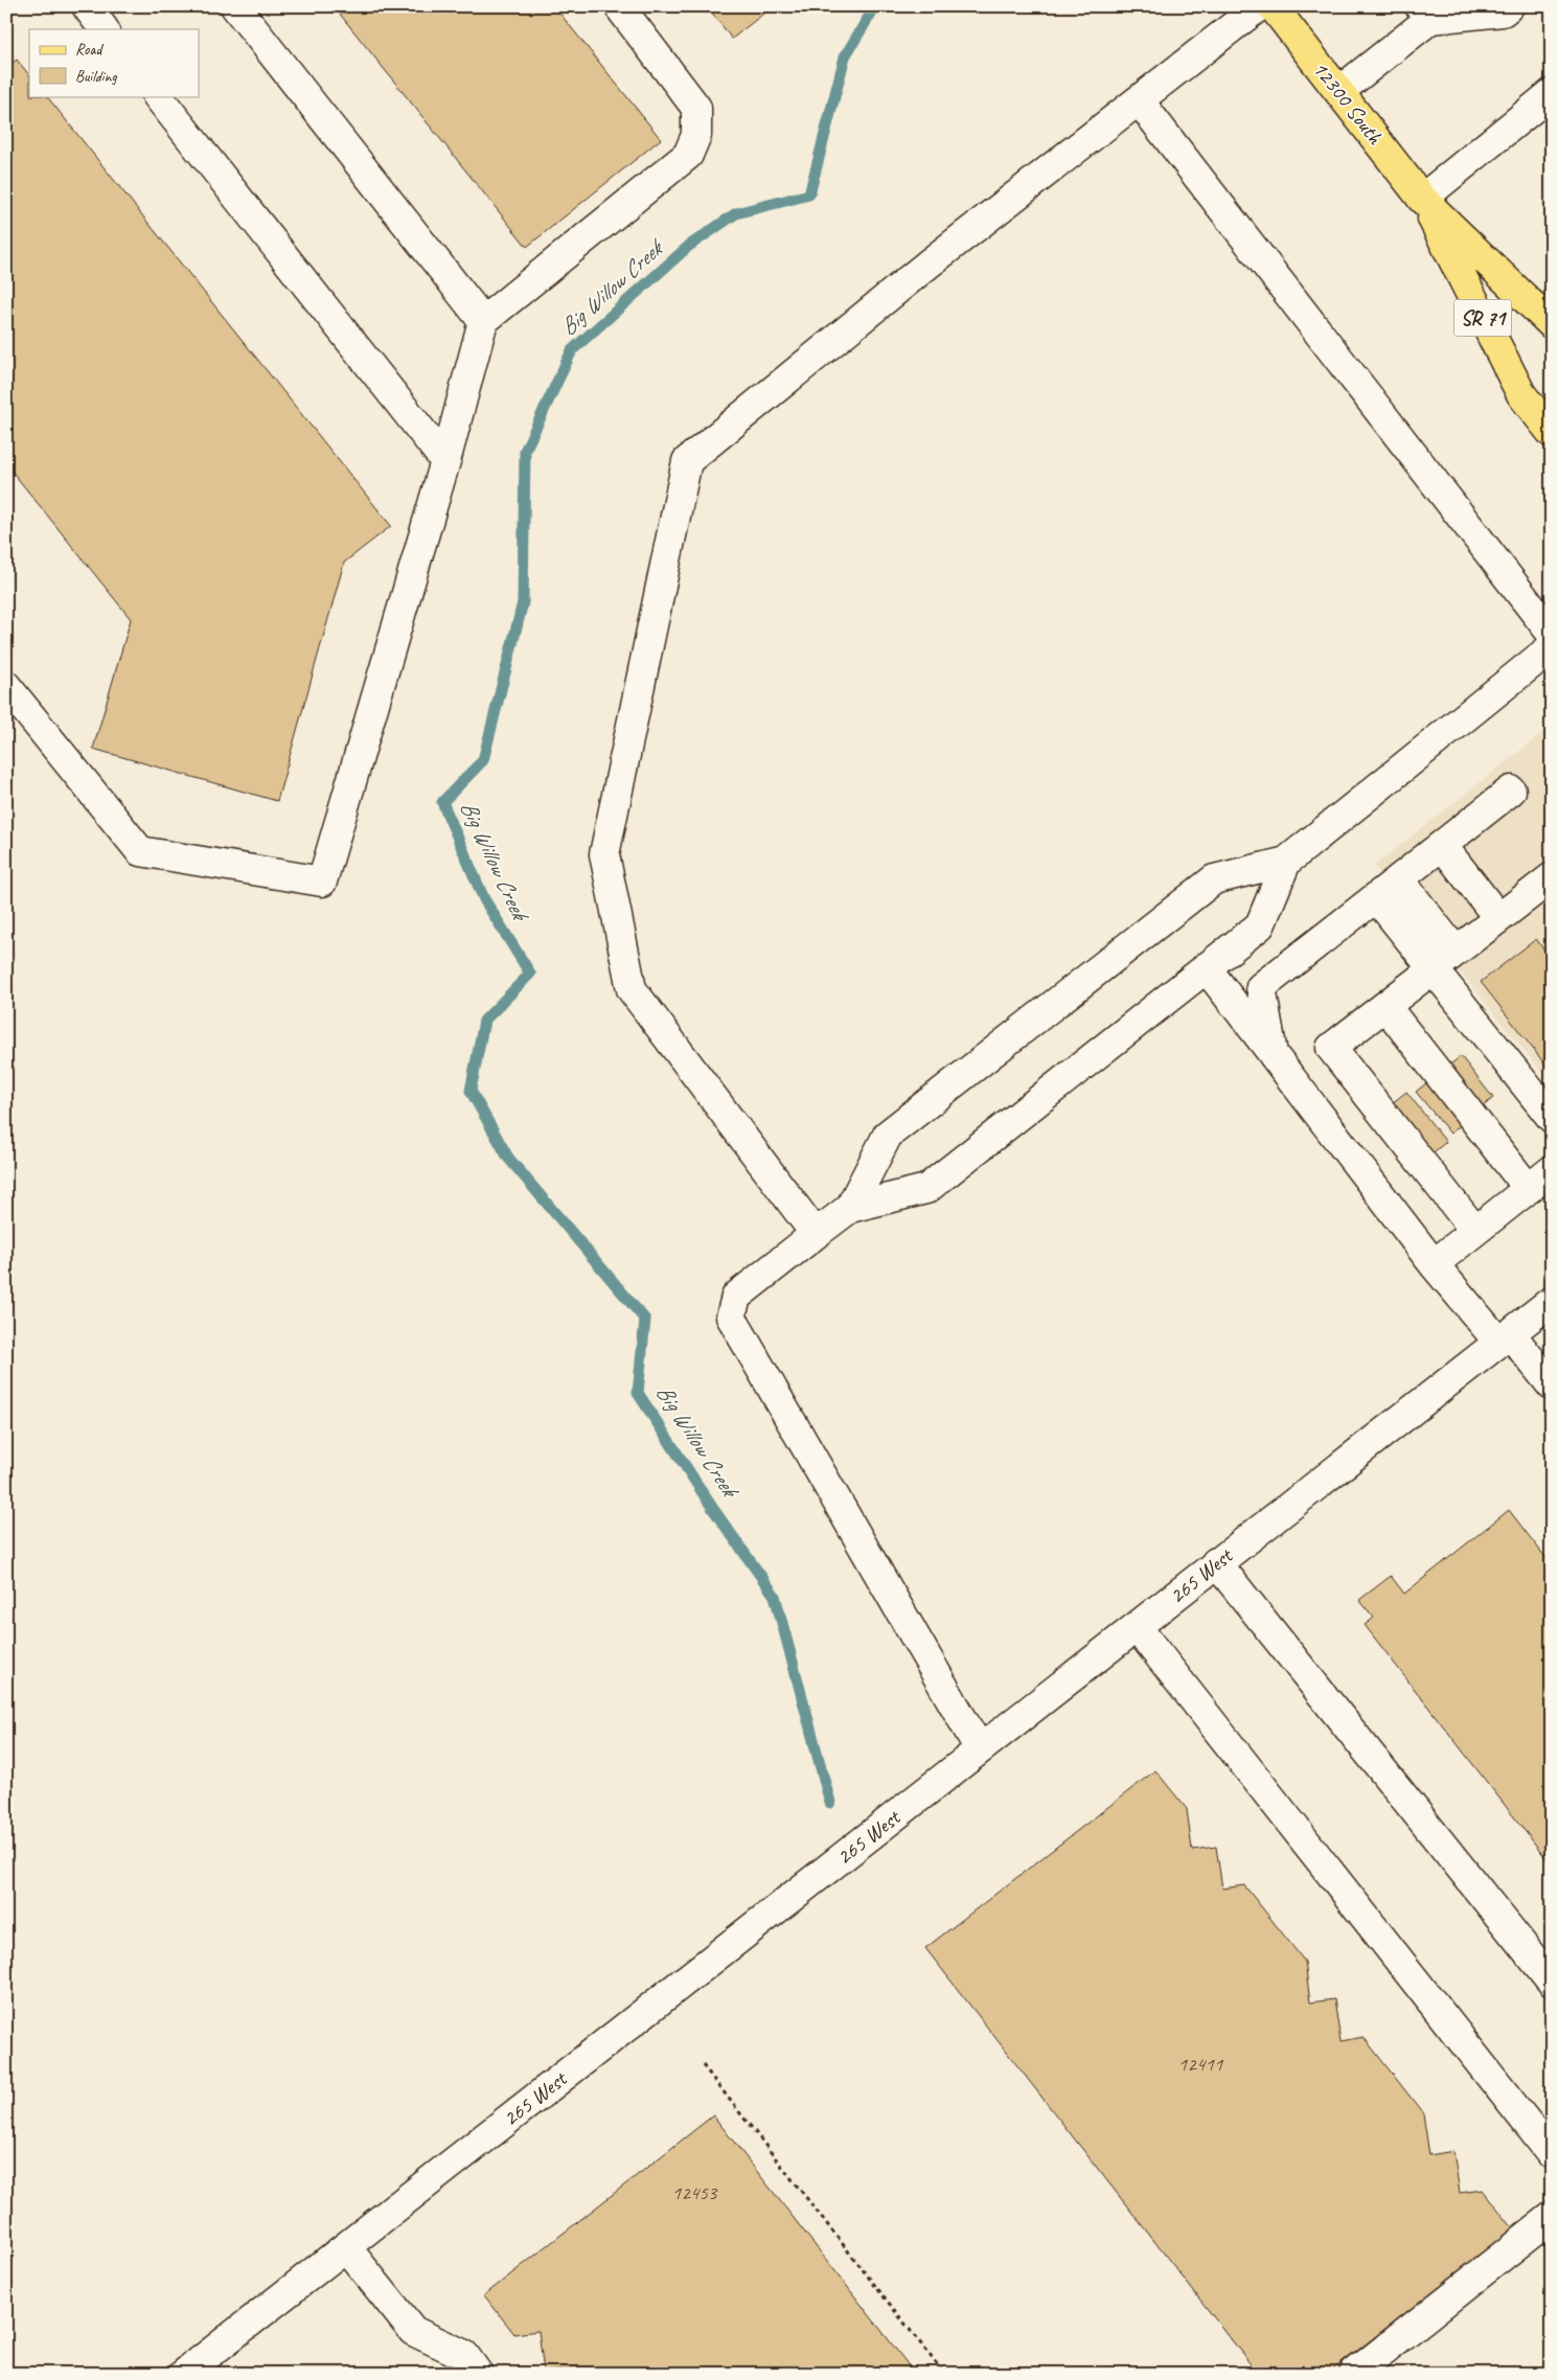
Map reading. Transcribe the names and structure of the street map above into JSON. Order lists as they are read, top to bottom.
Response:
{
  "streets": {
    "main road": ["12300 South", "SR 71"],
    "street": ["265 West"]
  },
  "water": ["Big Willow Creek"],
  "house_numbers": ["12411", "12453"],
  "legend": ["Road", "Building"]
}
